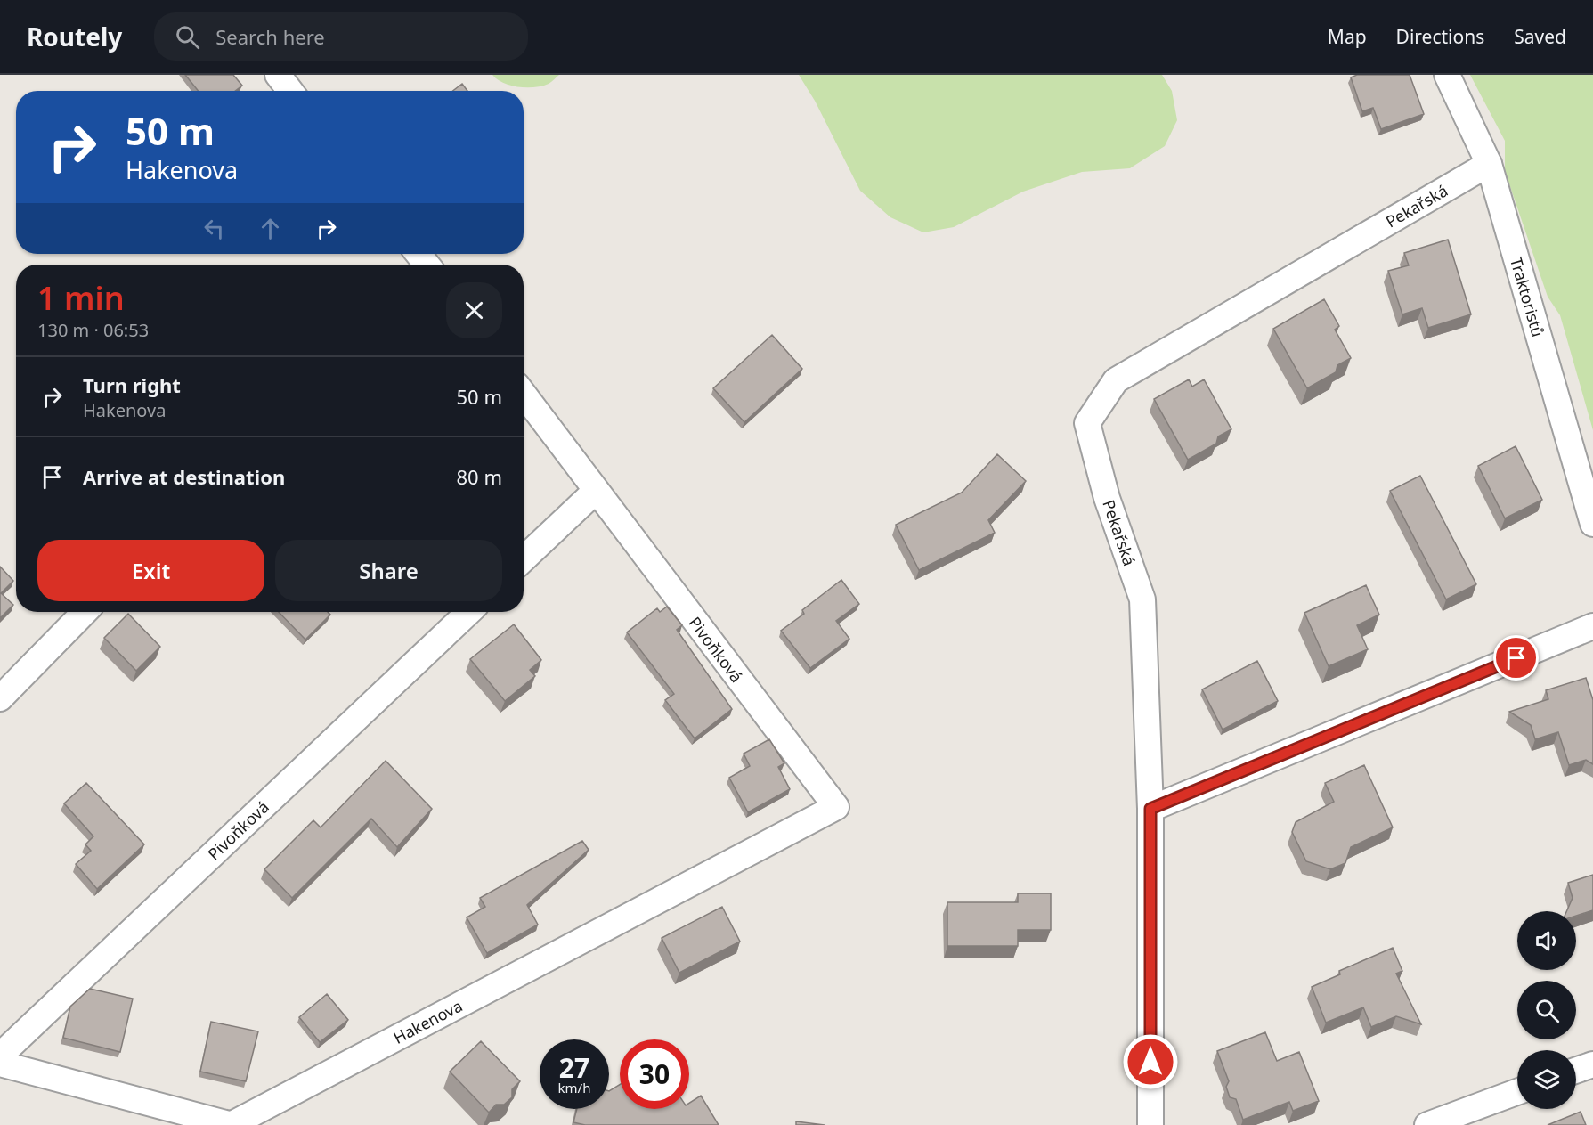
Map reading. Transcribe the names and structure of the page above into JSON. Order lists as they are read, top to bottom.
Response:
{
  "streets": {
    "street": [
      "Pekařská",
      "Traktoristů",
      "Pivoňková",
      "Hakenova"
    ]
  },
  "crossings": [
    ["Pekařská", "Traktoristů"],
    ["Pivoňková", "Hakenova"]
  ],
  "page": {
    "header": "Routely",
    "search": "Search here",
    "nav": ["Map", "Directions", "Saved"],
    "turn": ["50 m", "Hakenova"],
    "heading": ["1 min", "130 m · 06:53"],
    "list": [
      {
        "name": "Turn right",
        "note": "Hakenova",
        "value": "50 m"
      },
      {
        "name": "Arrive at destination",
        "value": "80 m"
      }
    ],
    "buttons": ["Exit", "Share"],
    "speed": "27 km/h",
    "limit": "30"
  }
}
